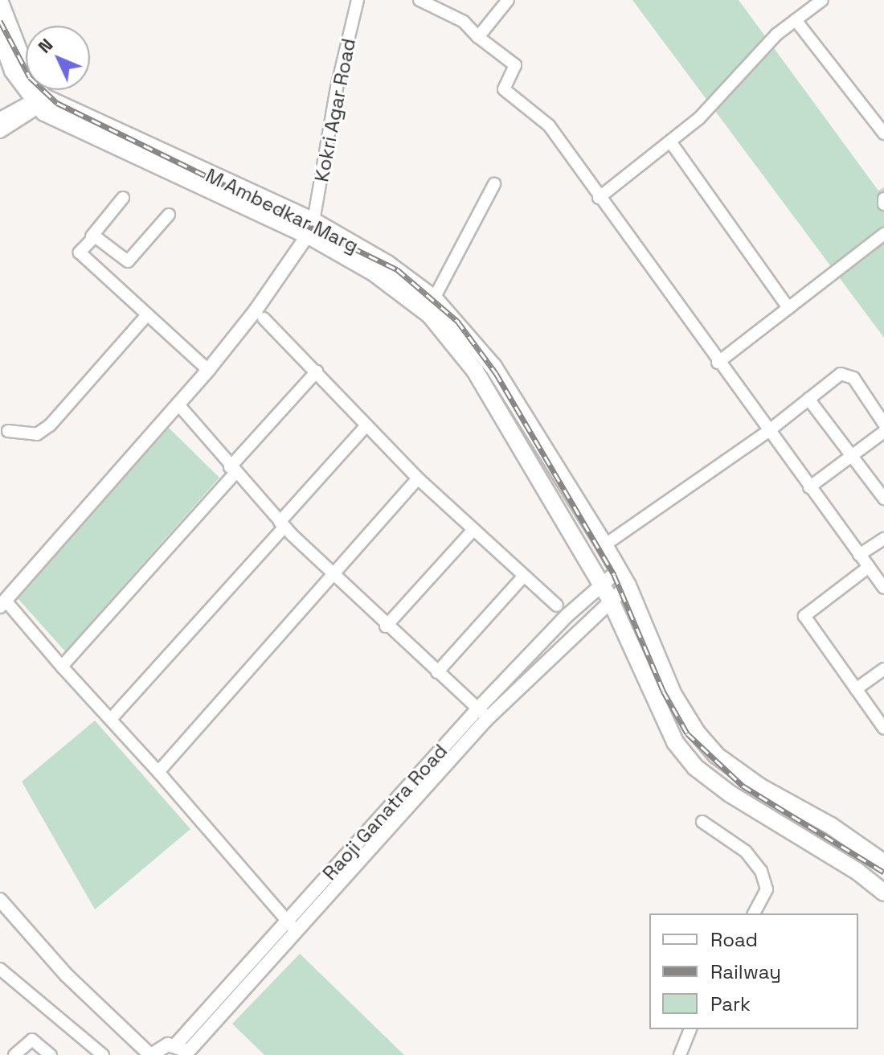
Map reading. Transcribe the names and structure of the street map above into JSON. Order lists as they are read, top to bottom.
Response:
{
  "streets": {
    "main road": ["M Ambedkar Marg"],
    "street": ["Kokri Agar Road", "Raoji Ganatra Road"]
  },
  "crossings": [
    ["Kokri Agar Road", "M Ambedkar Marg"],
    ["M Ambedkar Marg", "Raoji Ganatra Road"]
  ],
  "legend": ["Road", "Railway", "Park"],
  "north": "top left"
}
